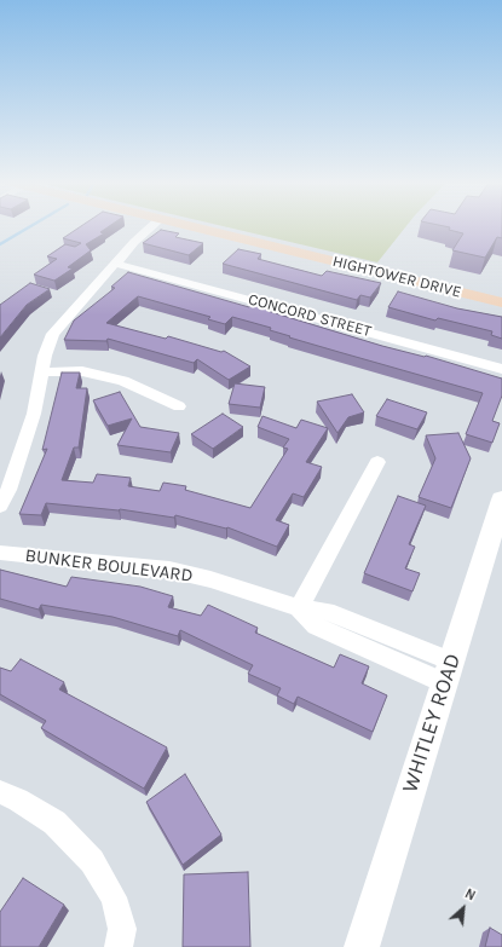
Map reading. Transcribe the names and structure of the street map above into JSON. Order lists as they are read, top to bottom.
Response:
{
  "streets": {
    "main road": ["HIGHTOWER DRIVE"],
    "street": ["CONCORD STREET", "BUNKER BOULEVARD", "WHITLEY ROAD"]
  },
  "crossings": [
    ["BUNKER BOULEVARD", "WHITLEY ROAD"]
  ],
  "north": "top right"
}
